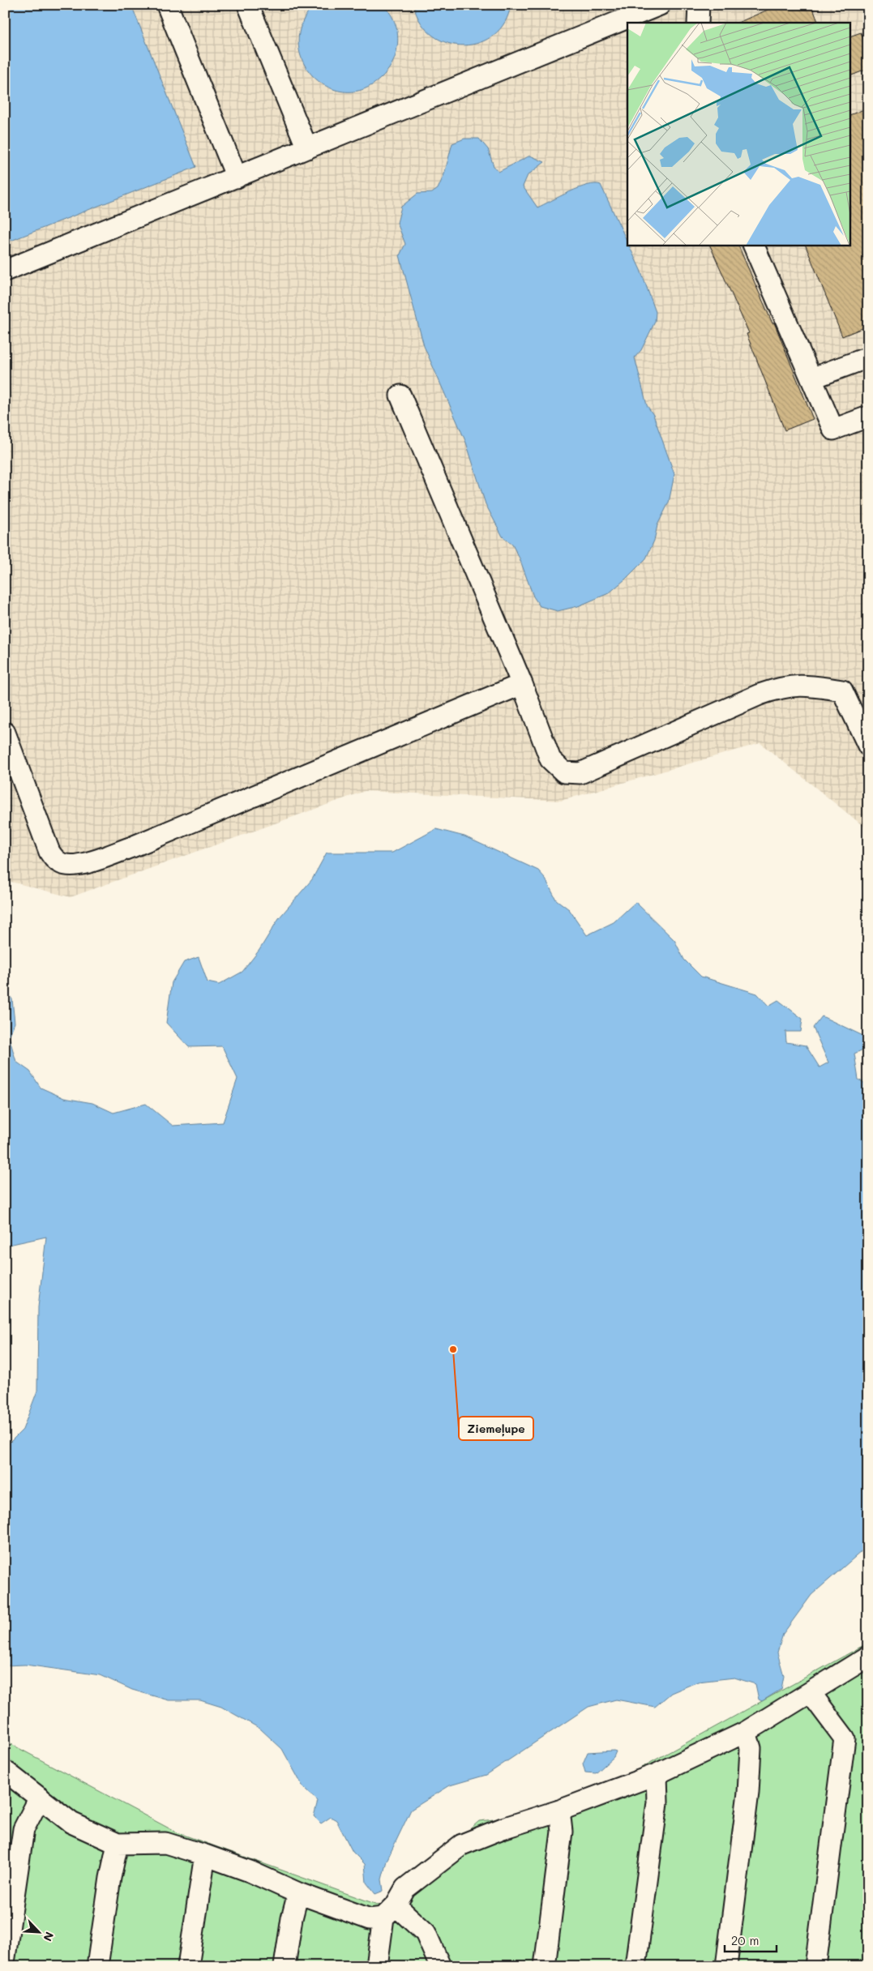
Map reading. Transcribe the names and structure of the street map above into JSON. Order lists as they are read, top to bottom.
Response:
{
  "places": ["Ziemeļupe"],
  "scale_bar": "20 m",
  "north": "bottom right"
}
